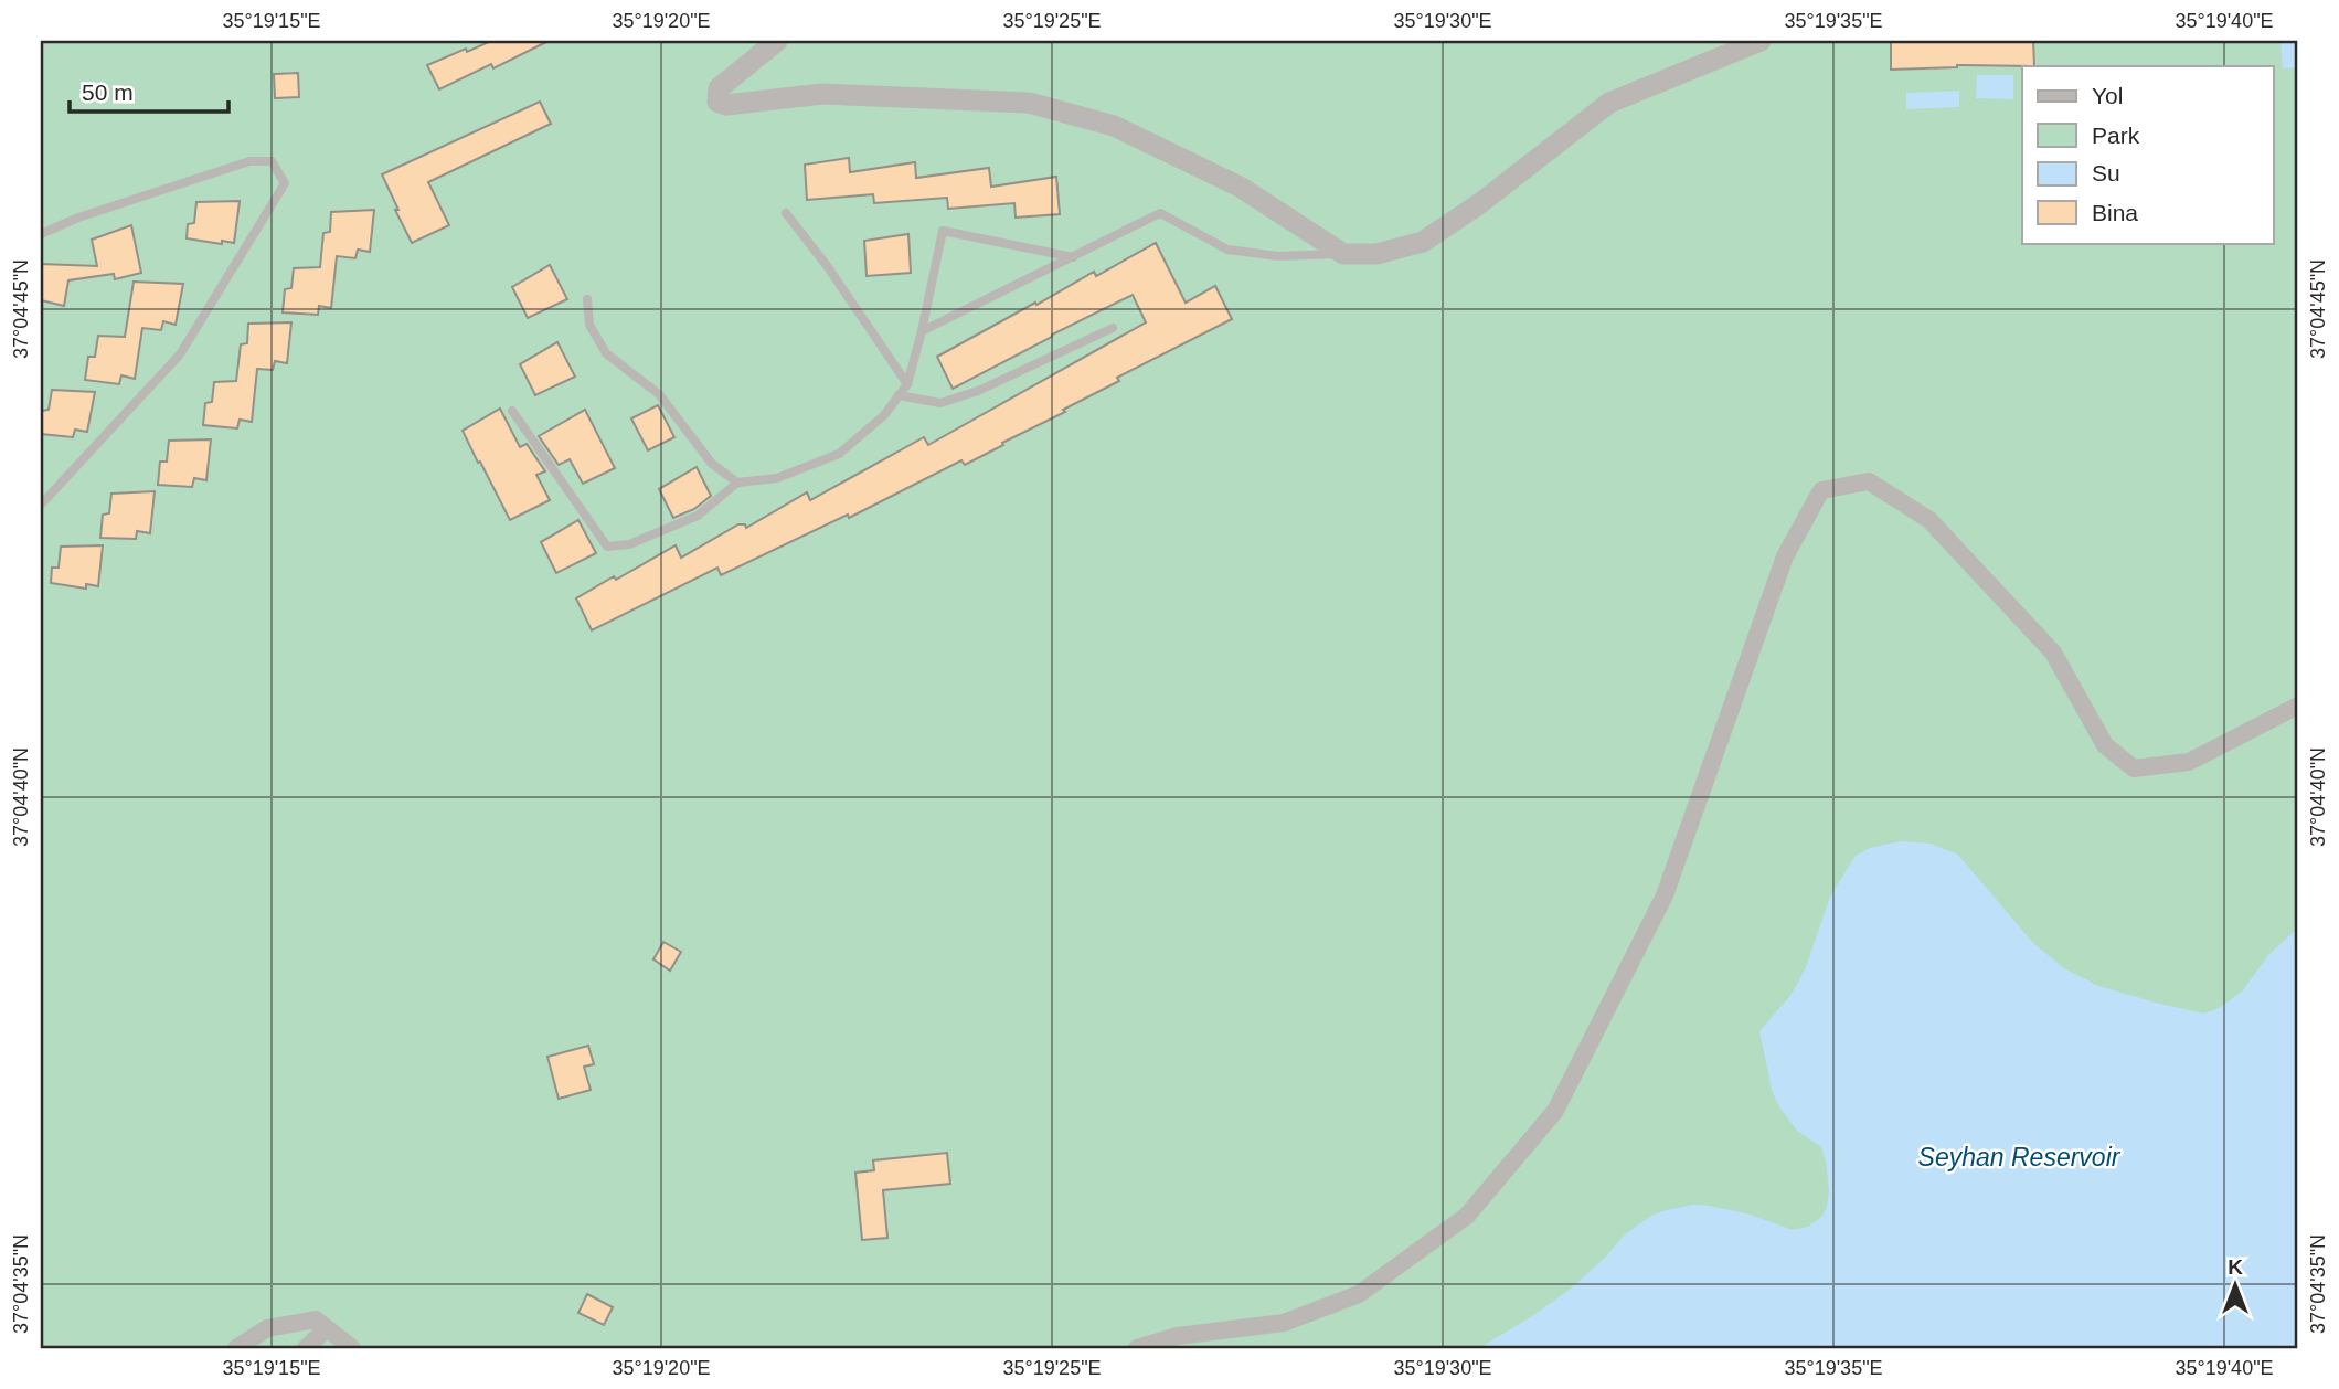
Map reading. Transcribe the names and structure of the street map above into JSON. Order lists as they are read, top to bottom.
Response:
{
  "water": ["Seyhan Reservoir"],
  "legend": [
    "Yol",
    "Park",
    "Su",
    "Bina"
  ],
  "scale_bar": "50 m",
  "north": "top",
  "coordinates": [
    "35°19'15\"E",
    "35°19'20\"E",
    "35°19'25\"E",
    "35°19'30\"E",
    "35°19'35\"E",
    "35°19'40\"E",
    "37°04'45\"N",
    "37°04'40\"N",
    "37°04'35\"N"
  ]
}
